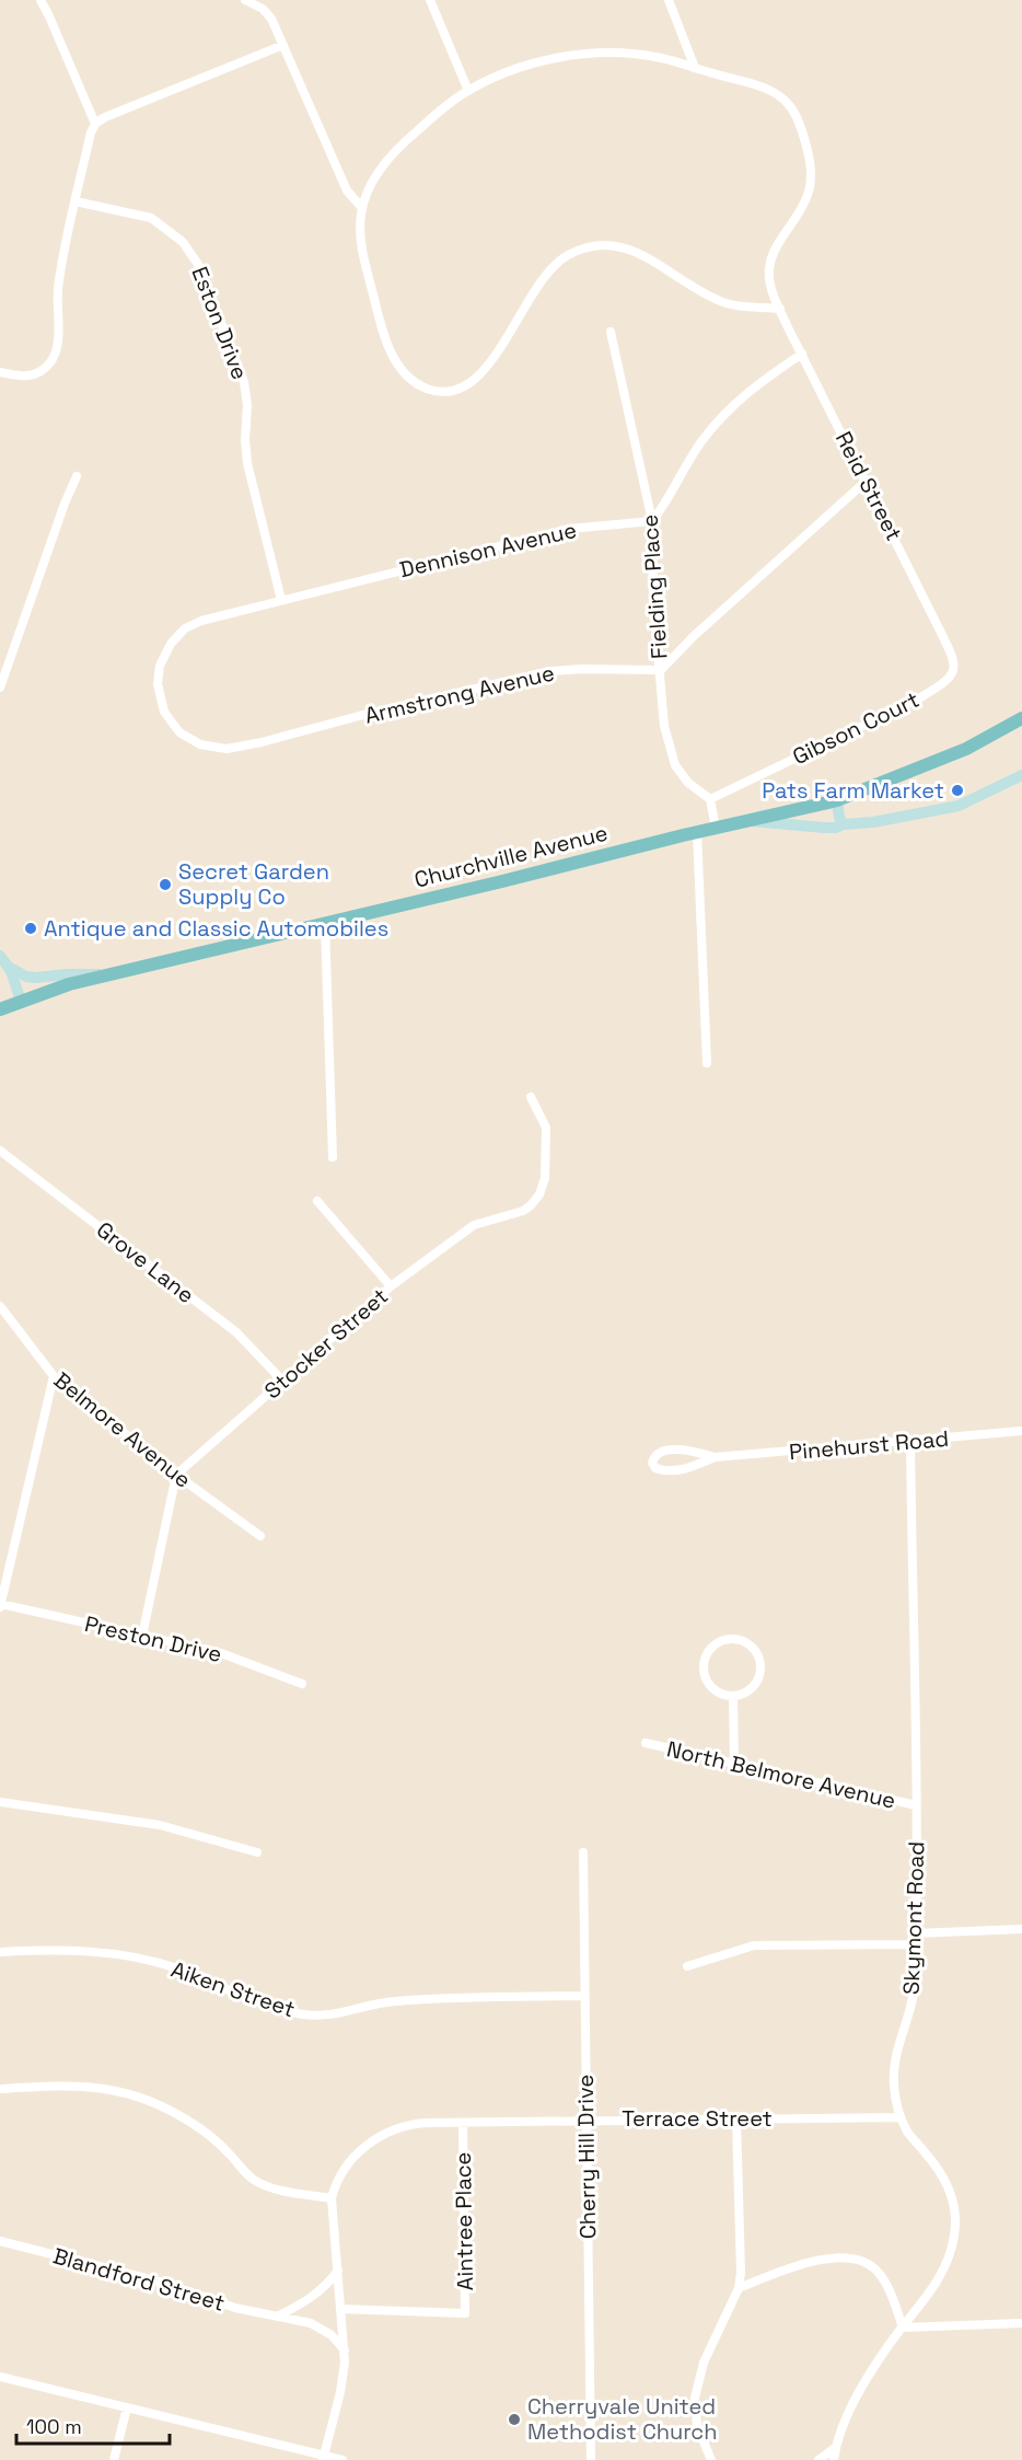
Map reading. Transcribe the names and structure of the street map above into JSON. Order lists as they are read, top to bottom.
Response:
{
  "streets": {
    "main road": ["Churchville Avenue"],
    "street": [
      "Eston Drive",
      "Reid Street",
      "Dennison Avenue",
      "Fielding Place",
      "Armstrong Avenue",
      "Gibson Court",
      "Grove Lane",
      "Stocker Street",
      "Belmore Avenue",
      "Pinehurst Road",
      "Preston Drive",
      "North Belmore Avenue",
      "Skymont Road",
      "Aiken Street",
      "Terrace Street",
      "Cherry Hill Drive",
      "Aintree Place",
      "Blandford Street"
    ]
  },
  "crossings": [
    ["Eston Drive", "Dennison Avenue"],
    ["Reid Street", "Gibson Court"],
    ["Dennison Avenue", "Fielding Place"],
    ["Dennison Avenue", "Armstrong Avenue"],
    ["Fielding Place", "Armstrong Avenue"],
    ["Fielding Place", "Gibson Court"],
    ["Grove Lane", "Stocker Street"],
    ["Stocker Street", "Belmore Avenue"],
    ["Pinehurst Road", "Skymont Road"],
    ["North Belmore Avenue", "Skymont Road"],
    ["Skymont Road", "Terrace Street"],
    ["Aiken Street", "Cherry Hill Drive"],
    ["Terrace Street", "Cherry Hill Drive"],
    ["Terrace Street", "Aintree Place"]
  ],
  "places": [
    "Pats Farm Market",
    "Secret Garden Supply Co",
    "Antique and Classic Automobiles",
    "Cherryvale United Methodist Church"
  ],
  "scale_bar": "100 m"
}
